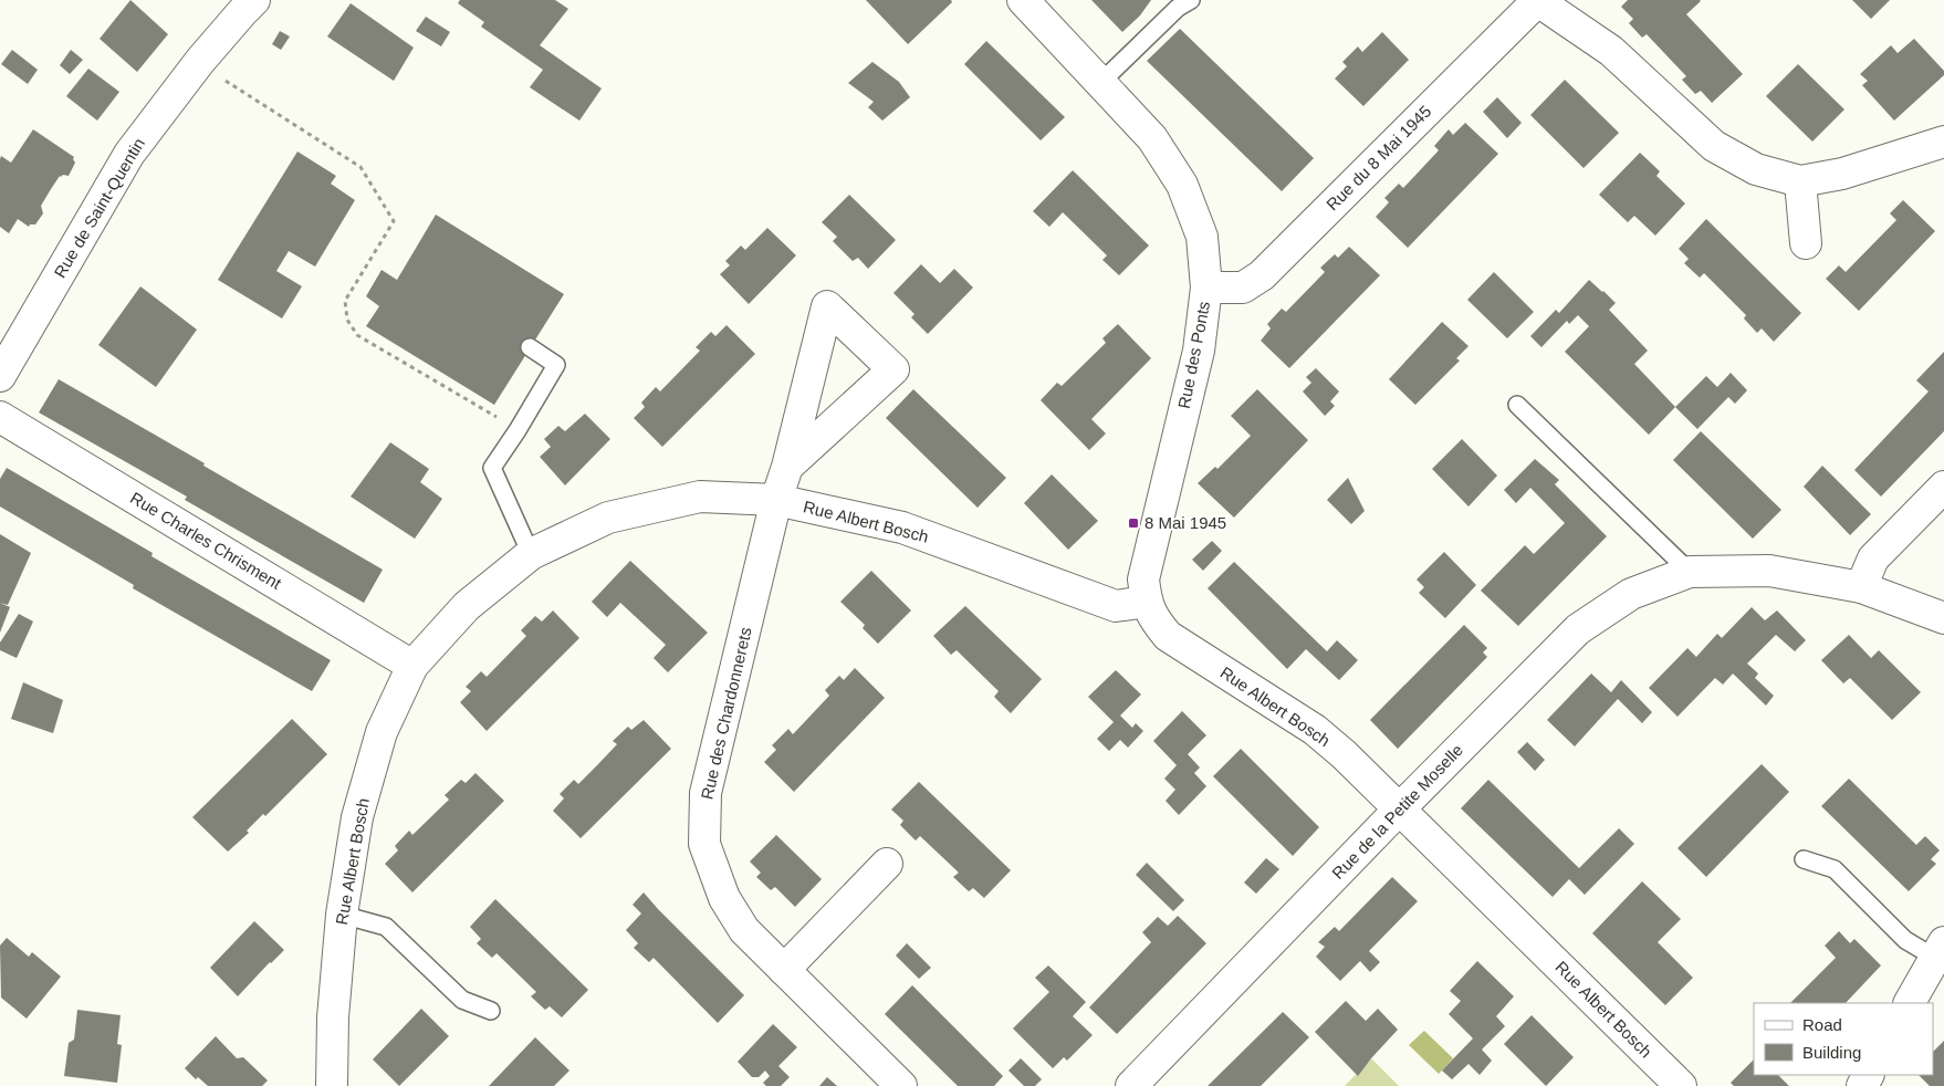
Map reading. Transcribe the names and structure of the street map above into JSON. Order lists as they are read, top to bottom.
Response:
{
  "streets": {
    "street": [
      "Rue du 8 Mai 1945",
      "Rue de Saint-Quentin",
      "Rue des Ponts",
      "Rue Albert Bosch",
      "Rue Charles Chrisment",
      "Rue des Chardonnerets",
      "Rue de la Petite Moselle"
    ]
  },
  "crossings": [
    ["Rue du 8 Mai 1945", "Rue des Ponts"],
    ["Rue des Ponts", "Rue Albert Bosch"],
    ["Rue Albert Bosch", "Rue Charles Chrisment"],
    ["Rue Albert Bosch", "Rue des Chardonnerets"],
    ["Rue Albert Bosch", "Rue de la Petite Moselle"]
  ],
  "places": {
    "transit": ["8 Mai 1945"]
  },
  "legend": ["Road", "Building"]
}
